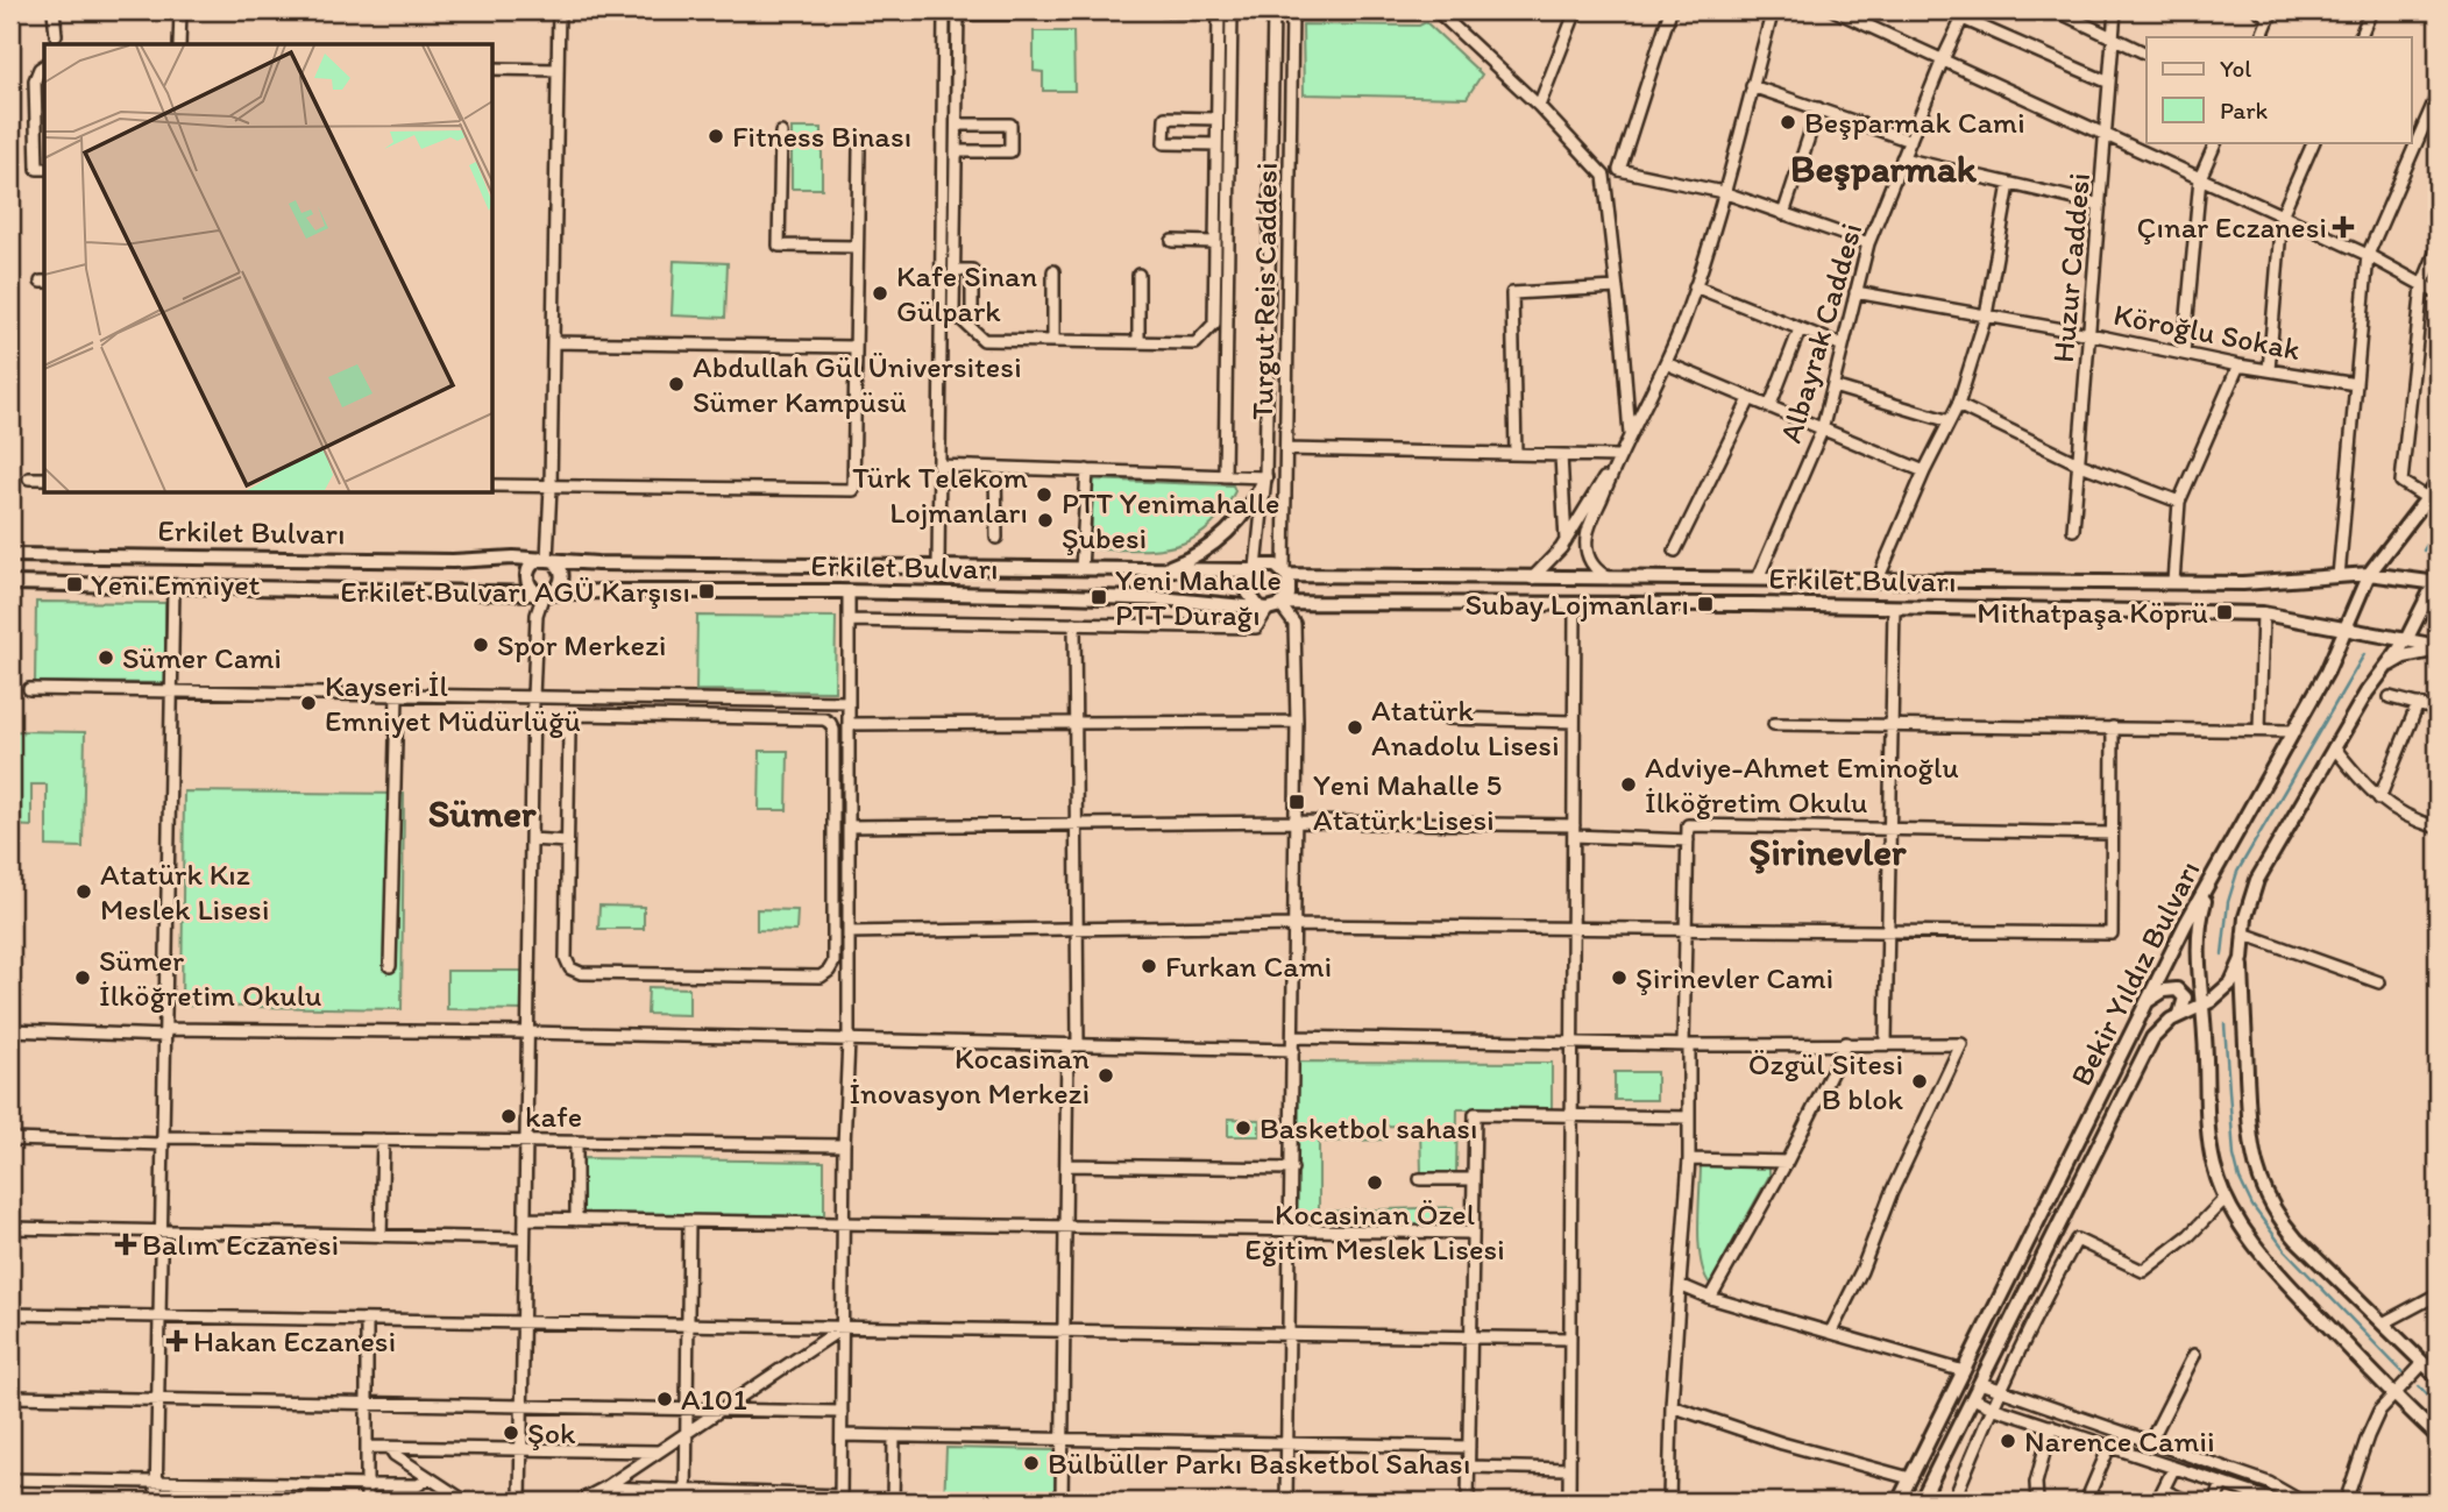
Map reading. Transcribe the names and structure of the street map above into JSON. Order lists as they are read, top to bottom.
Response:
{
  "streets": {
    "main road": ["Erkilet Bulvarı", "Bekir Yıldız Bulvarı"],
    "street": [
      "Huzur Caddesi",
      "Turgut Reis Caddesi",
      "Köroğlu Sokak",
      "Albayrak Caddesi"
    ]
  },
  "crossings": [
    ["Huzur Caddesi", "Köroğlu Sokak"],
    ["Turgut Reis Caddesi", "Erkilet Bulvarı"],
    ["Köroğlu Sokak", "Albayrak Caddesi"],
    ["Albayrak Caddesi", "Erkilet Bulvarı"],
    ["Erkilet Bulvarı", "Bekir Yıldız Bulvarı"]
  ],
  "districts": ["Beşparmak", "Sümer", "Şirinevler"],
  "places": {
    "other": [
      "Beşparmak Cami",
      "Fitness Binası",
      "Kafe Sinan Gülpark",
      "Abdullah Gül Üniversitesi Sümer Kampüsü",
      "Türk Telekom Lojmanları",
      "PTT Yenimahalle Şubesi",
      "Spor Merkezi",
      "Sümer Cami",
      "Kayseri İl Emniyet Müdürlüğü",
      "Atatürk Anadolu Lisesi",
      "Adviye-Ahmet Eminoğlu İlköğretim Okulu",
      "Atatürk Kız Meslek Lisesi",
      "Furkan Cami",
      "Sümer İlköğretim Okulu",
      "Şirinevler Cami",
      "Kocasinan İnovasyon Merkezi",
      "Özgül Sitesi B blok",
      "kafe",
      "Basketbol sahası",
      "Kocasinan Özel Eğitim Meslek Lisesi",
      "A101",
      "Şok",
      "Narence Camii",
      "Bülbüller Parkı Basketbol Sahası"
    ],
    "health": ["Çınar Eczanesi", "Balım Eczanesi", "Hakan Eczanesi"],
    "transit": [
      "Yeni Emniyet",
      "Erkilet Bulvarı AGÜ Karşısı",
      "Yeni Mahalle PTT Durağı",
      "Subay Lojmanları",
      "Mithatpaşa Köprü",
      "Yeni Mahalle 5 Atatürk Lisesi"
    ]
  },
  "legend": ["Yol", "Park"]
}
